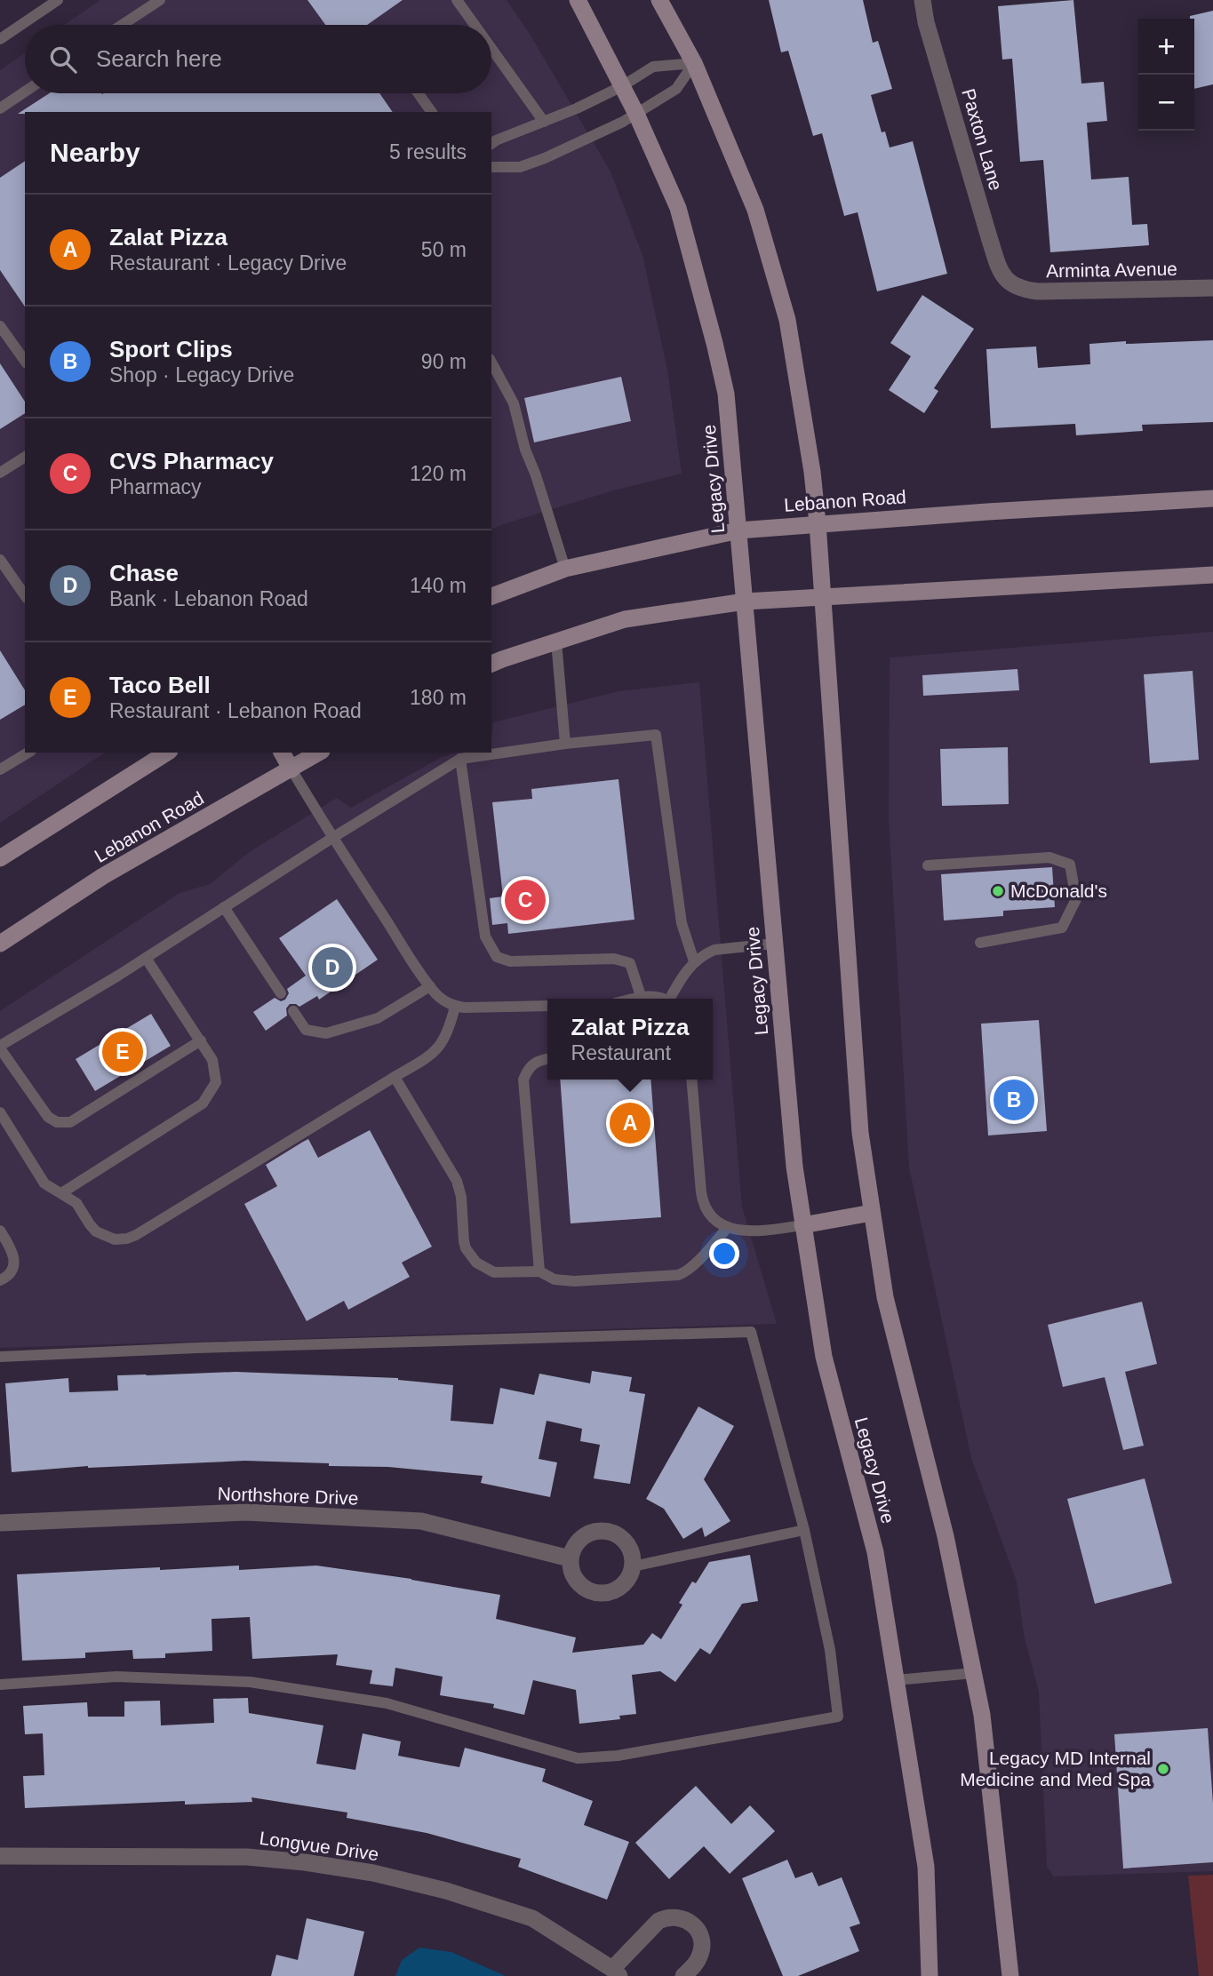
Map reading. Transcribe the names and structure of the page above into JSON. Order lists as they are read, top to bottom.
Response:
{
  "streets": {
    "main road": ["Legacy Drive", "Lebanon Road"],
    "street": [
      "Paxton Lane",
      "Arminta Avenue",
      "Northshore Drive",
      "Longvue Drive"
    ]
  },
  "crossings": [
    ["Paxton Lane", "Arminta Avenue"],
    ["Legacy Drive", "Lebanon Road"]
  ],
  "places": ["McDonald's", "Legacy MD Internal Medicine and Med Spa"],
  "page": {
    "map_buttons": ["+", "−"],
    "search": "Search here",
    "heading": ["Nearby", "5 results"],
    "list": [
      {
        "mark": "A",
        "name": "Zalat Pizza",
        "note": "Restaurant · Legacy Drive",
        "value": "50 m"
      },
      {
        "mark": "B",
        "name": "Sport Clips",
        "note": "Shop · Legacy Drive",
        "value": "90 m"
      },
      {
        "mark": "C",
        "name": "CVS Pharmacy",
        "note": "Pharmacy",
        "value": "120 m"
      },
      {
        "mark": "D",
        "name": "Chase",
        "note": "Bank · Lebanon Road",
        "value": "140 m"
      },
      {
        "mark": "E",
        "name": "Taco Bell",
        "note": "Restaurant · Lebanon Road",
        "value": "180 m"
      }
    ],
    "pins": [
      "C",
      "D",
      "E",
      "B",
      "A"
    ],
    "popup": ["Zalat Pizza", "Restaurant"]
  }
}
